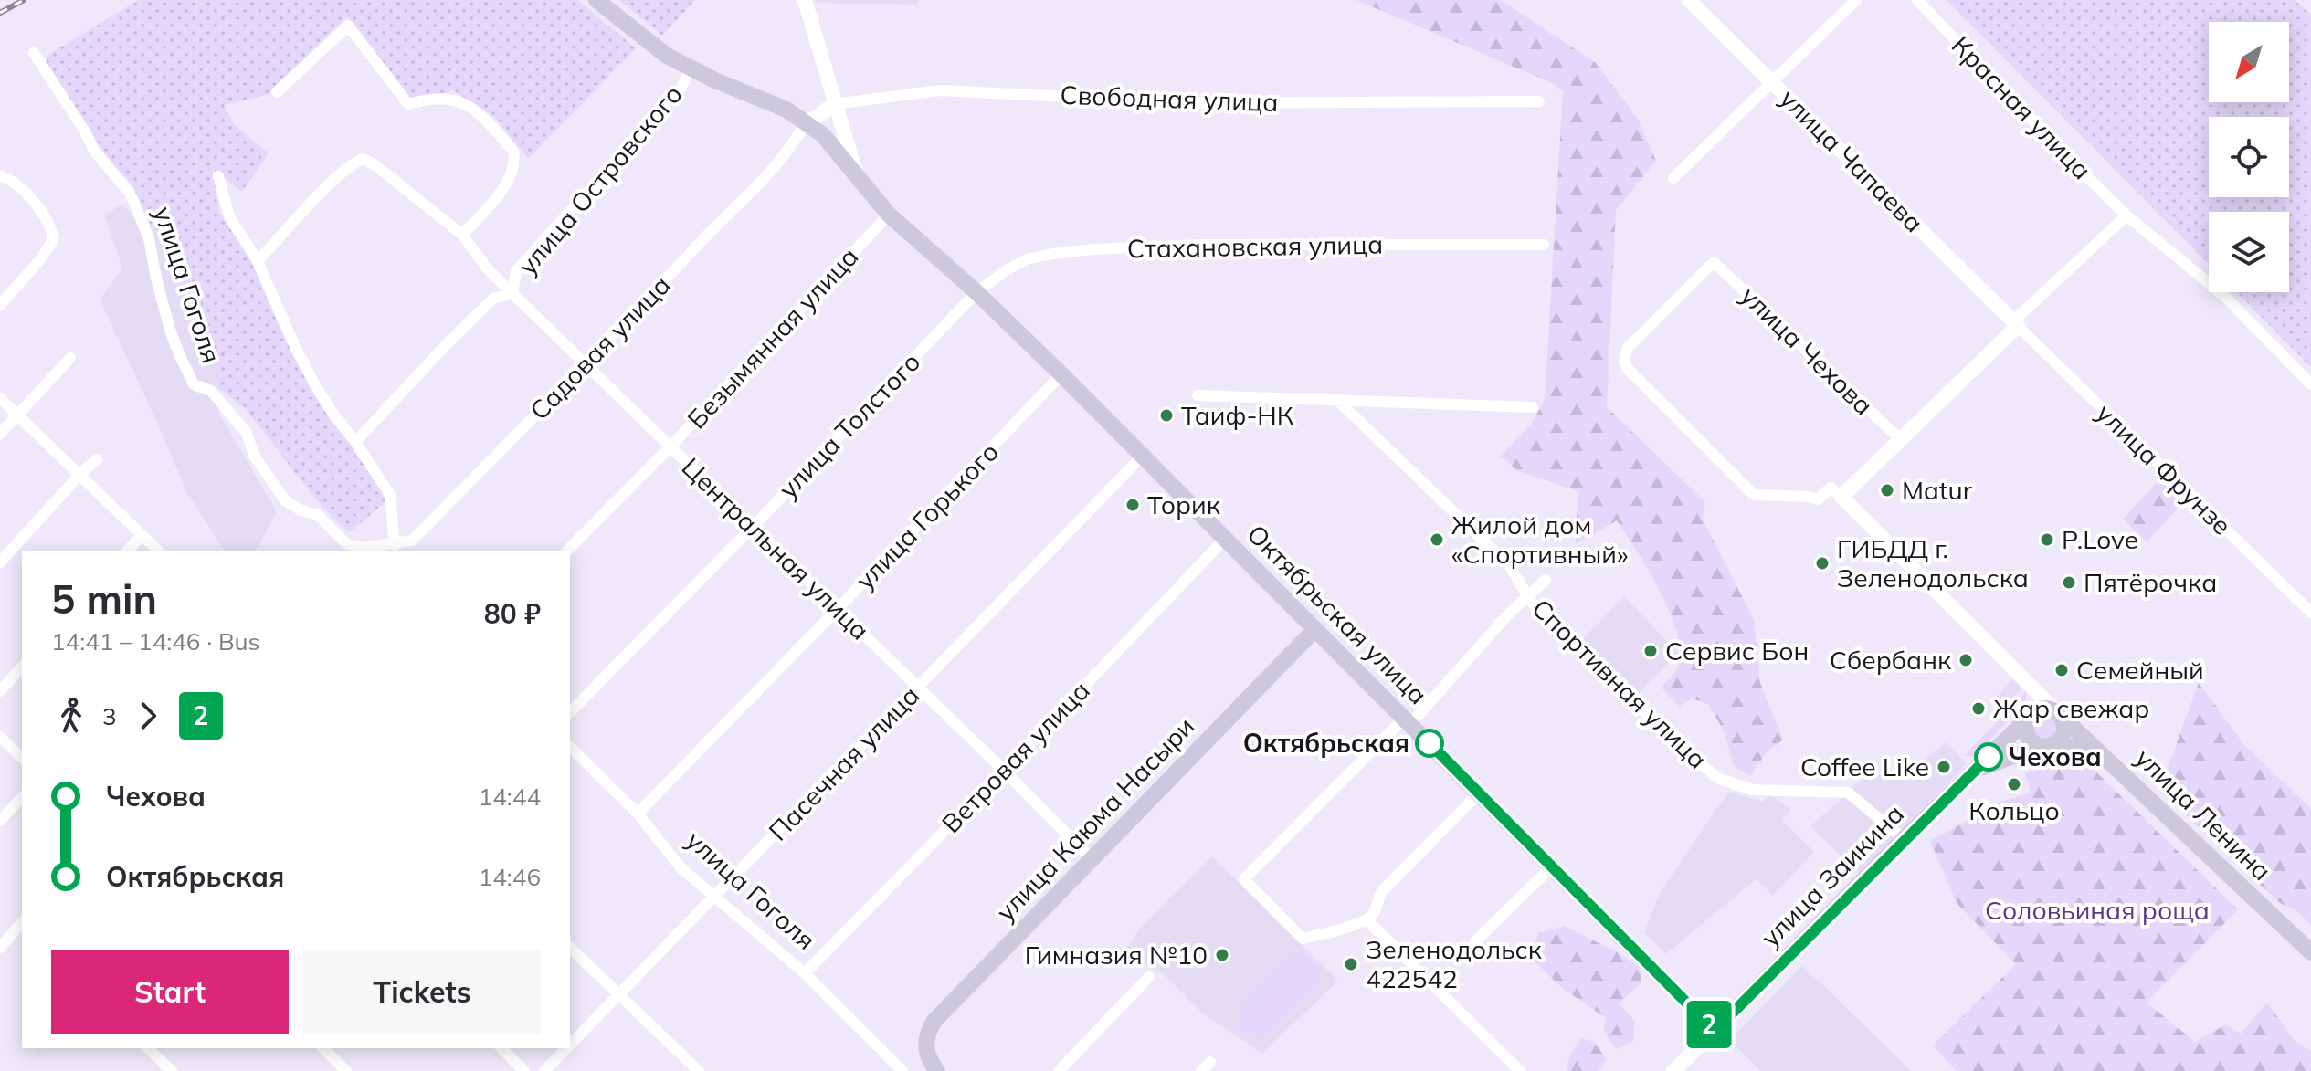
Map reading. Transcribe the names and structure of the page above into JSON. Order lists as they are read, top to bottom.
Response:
{
  "streets": {
    "main road": [
      "Октябрьская улица",
      "улица Ленина",
      "улица Каюма Насыри",
      "улица Заикина"
    ],
    "street": [
      "Свободная улица",
      "Красная улица",
      "улица Чапаева",
      "улица Островского",
      "Стахановская улица",
      "улица Гоголя",
      "Безымянная улица",
      "Садовая улица",
      "улица Чехова",
      "улица Толстого",
      "улица Фрунзе",
      "улица Горького",
      "Центральная улица",
      "Спортивная улица",
      "Ветровая улица",
      "Пасечная улица"
    ]
  },
  "crossings": [
    ["Свободная улица", "Садовая улица"],
    ["Свободная улица", "Октябрьская улица"],
    ["улица Чапаева", "улица Фрунзе"],
    ["улица Островского", "Центральная улица"],
    ["улица Островского", "Октябрьская улица"],
    ["Стахановская улица", "улица Толстого"],
    ["Стахановская улица", "Октябрьская улица"],
    ["улица Гоголя", "Садовая улица"],
    ["улица Гоголя", "улица Горького"],
    ["улица Гоголя", "Ветровая улица"],
    ["улица Гоголя", "Пасечная улица"],
    ["Безымянная улица", "Центральная улица"],
    ["Безымянная улица", "Октябрьская улица"],
    ["Садовая улица", "Центральная улица"],
    ["Садовая улица", "Октябрьская улица"],
    ["улица Чехова", "улица Ленина"],
    ["улица Толстого", "Центральная улица"],
    ["улица Толстого", "Октябрьская улица"],
    ["улица Горького", "Центральная улица"],
    ["улица Горького", "Октябрьская улица"],
    ["Центральная улица", "Ветровая улица"],
    ["Центральная улица", "Пасечная улица"],
    ["Центральная улица", "улица Каюма Насыри"],
    ["Октябрьская улица", "Ветровая улица"],
    ["Октябрьская улица", "Пасечная улица"],
    ["Октябрьская улица", "улица Каюма Насыри"],
    ["Октябрьская улица", "улица Заикина"],
    ["Спортивная улица", "улица Заикина"],
    ["улица Ленина", "улица Заикина"]
  ],
  "parks": ["Соловьиная роща"],
  "places": [
    "Таиф-НК",
    "Matur",
    "Торик",
    "Жилой дом «Спортивный»",
    "P.Love",
    "ГИБДД г. Зеленодольска",
    "Пятёрочка",
    "Сервис Бон",
    "Сбербанк",
    "Семейный",
    "Жар свежар",
    "Октябрьская",
    "Чехова",
    "Coffee Like",
    "Кольцо",
    "Гимназия №10",
    "Зеленодольск 422542"
  ],
  "lines": ["bus line 2"],
  "north": "bottom left",
  "page": {
    "on_map": "2",
    "heading": ["5 min", "14:41 – 14:46 · Bus", "80 ₽"],
    "legs": ["3", "2"],
    "list": [
      {
        "name": "Чехова",
        "value": "14:44"
      },
      {
        "name": "Октябрьская",
        "value": "14:46"
      }
    ],
    "buttons": ["Start", "Tickets"]
  }
}
